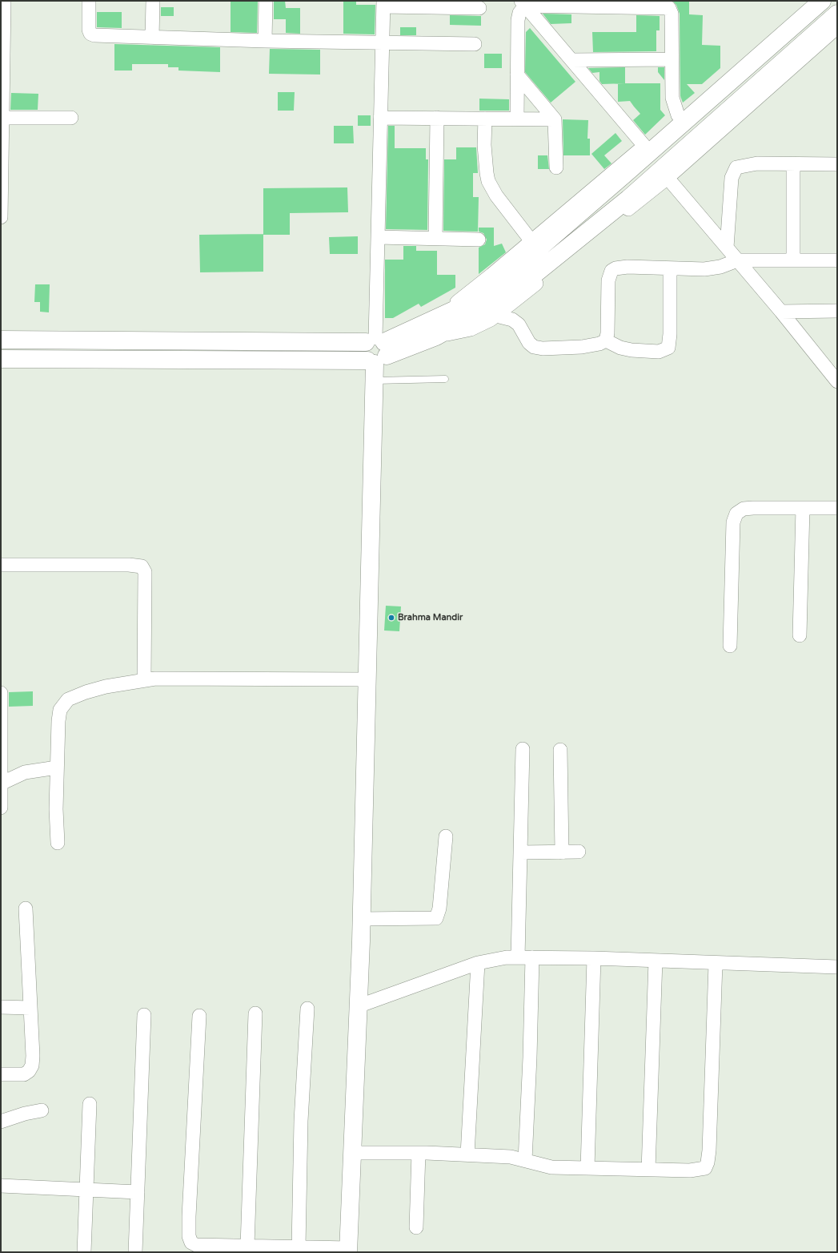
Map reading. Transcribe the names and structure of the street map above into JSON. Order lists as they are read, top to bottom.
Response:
{
  "places": ["Brahma Mandir"]
}
